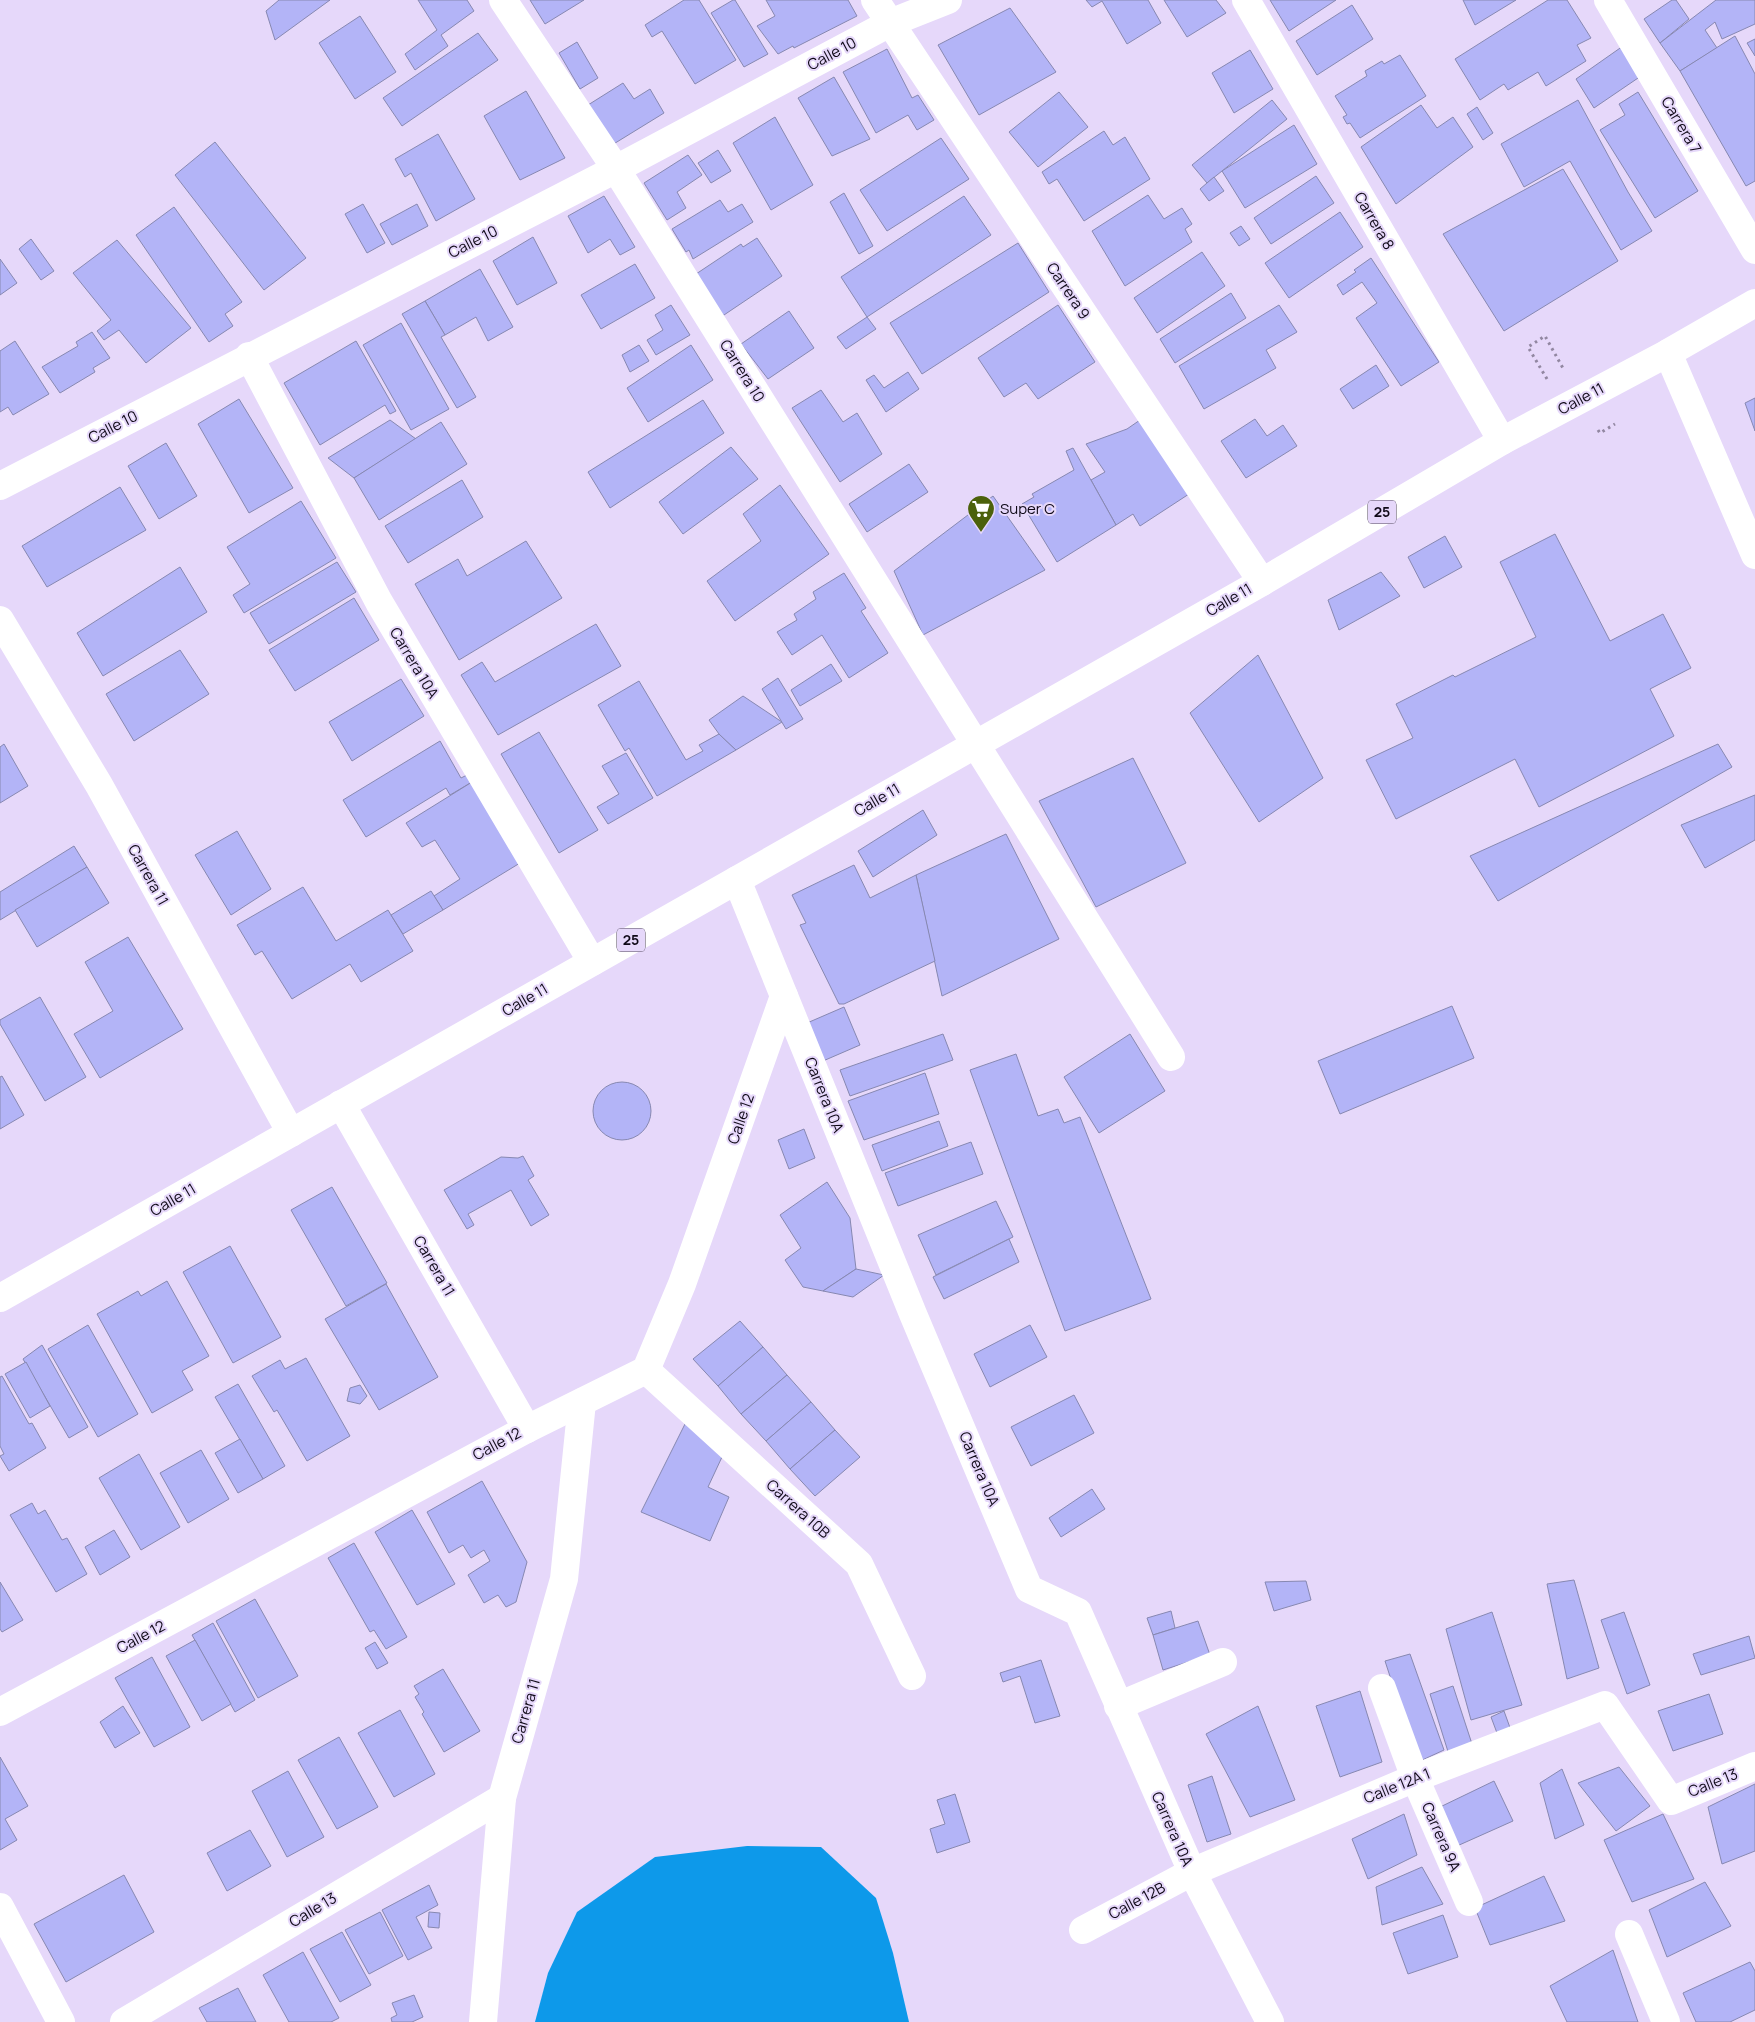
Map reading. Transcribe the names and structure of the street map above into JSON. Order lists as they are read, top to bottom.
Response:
{
  "streets": {
    "street": [
      "Calle 10",
      "Carrera 7",
      "Carrera 8",
      "Carrera 9",
      "Carrera 10",
      "Calle 11",
      "25",
      "Carrera 10A",
      "Carrera 11",
      "Calle 12",
      "Carrera 10B",
      "Calle 13",
      "Calle 12A 1",
      "Carrera 9A",
      "Calle 12B"
    ]
  },
  "crossings": [
    ["Calle 10", "Carrera 9"],
    ["Calle 10", "Carrera 10"],
    ["Calle 10", "Carrera 10A"],
    ["Carrera 8", "Calle 11"],
    ["Carrera 9", "Calle 11"],
    ["Carrera 10", "Calle 11"],
    ["Calle 11", "Carrera 10A"],
    ["Calle 11", "Carrera 11"],
    ["Carrera 10A", "Calle 12"],
    ["Carrera 10A", "Calle 12A 1"],
    ["Carrera 10A", "Calle 12B"],
    ["Carrera 11", "Calle 12"],
    ["Carrera 11", "Calle 13"],
    ["Calle 12", "Carrera 10B"],
    ["Calle 13", "Calle 12A 1"],
    ["Calle 12A 1", "Carrera 9A"],
    ["Calle 12A 1", "Calle 12B"]
  ],
  "places": {
    "supermarket": ["Super C"]
  }
}
